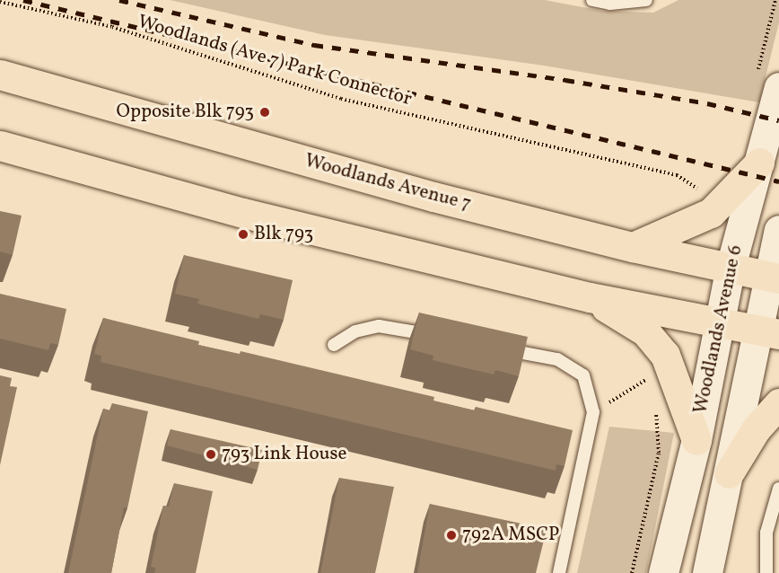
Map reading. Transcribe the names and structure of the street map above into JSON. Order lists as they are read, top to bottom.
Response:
{
  "streets": {
    "main road": ["Woodlands Avenue 7"],
    "street": ["Woodlands Avenue 6"],
    "path": ["Woodlands (Ave 7) Park Connector"]
  },
  "crossings": [
    ["Woodlands Avenue 7", "Woodlands Avenue 6"]
  ],
  "places": [
    "Opposite Blk 793",
    "Blk 793",
    "793 Link House",
    "792A MSCP"
  ]
}
